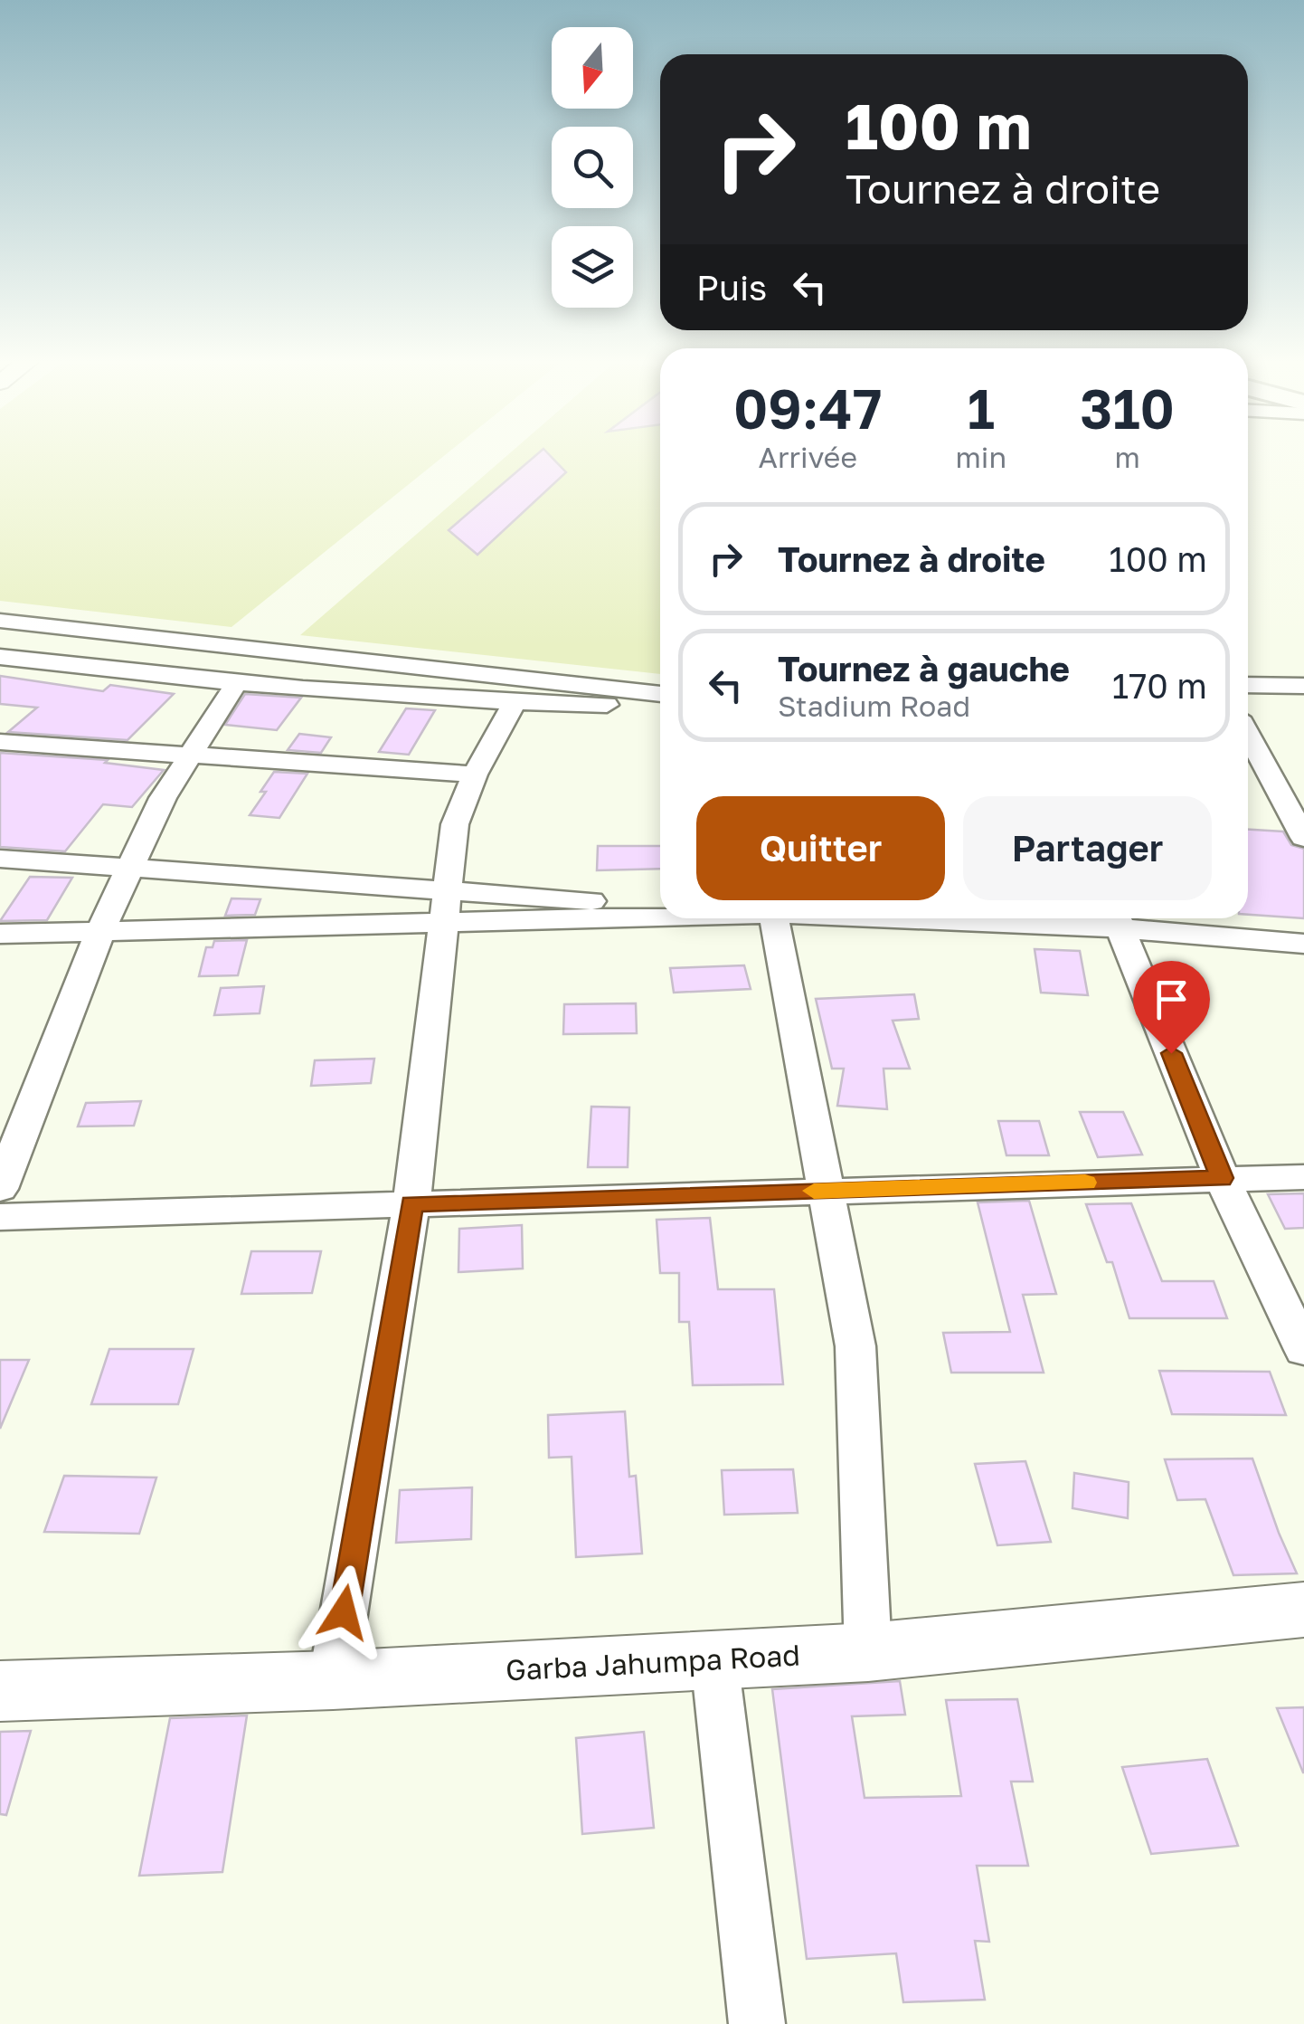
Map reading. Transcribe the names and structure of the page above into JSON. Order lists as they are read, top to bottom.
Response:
{
  "streets": {
    "street": ["Garba Jahumpa Road"]
  },
  "north": "bottom",
  "page": {
    "turn": ["100 m", "Tournez à droite"],
    "then": "Puis",
    "eta": [
      "09:47",
      "Arrivée",
      "1",
      "min",
      "310",
      "m"
    ],
    "list": [
      {
        "name": "Tournez à droite",
        "value": "100 m"
      },
      {
        "name": "Tournez à gauche",
        "note": "Stadium Road",
        "value": "170 m"
      }
    ],
    "buttons": ["Quitter", "Partager"]
  }
}
